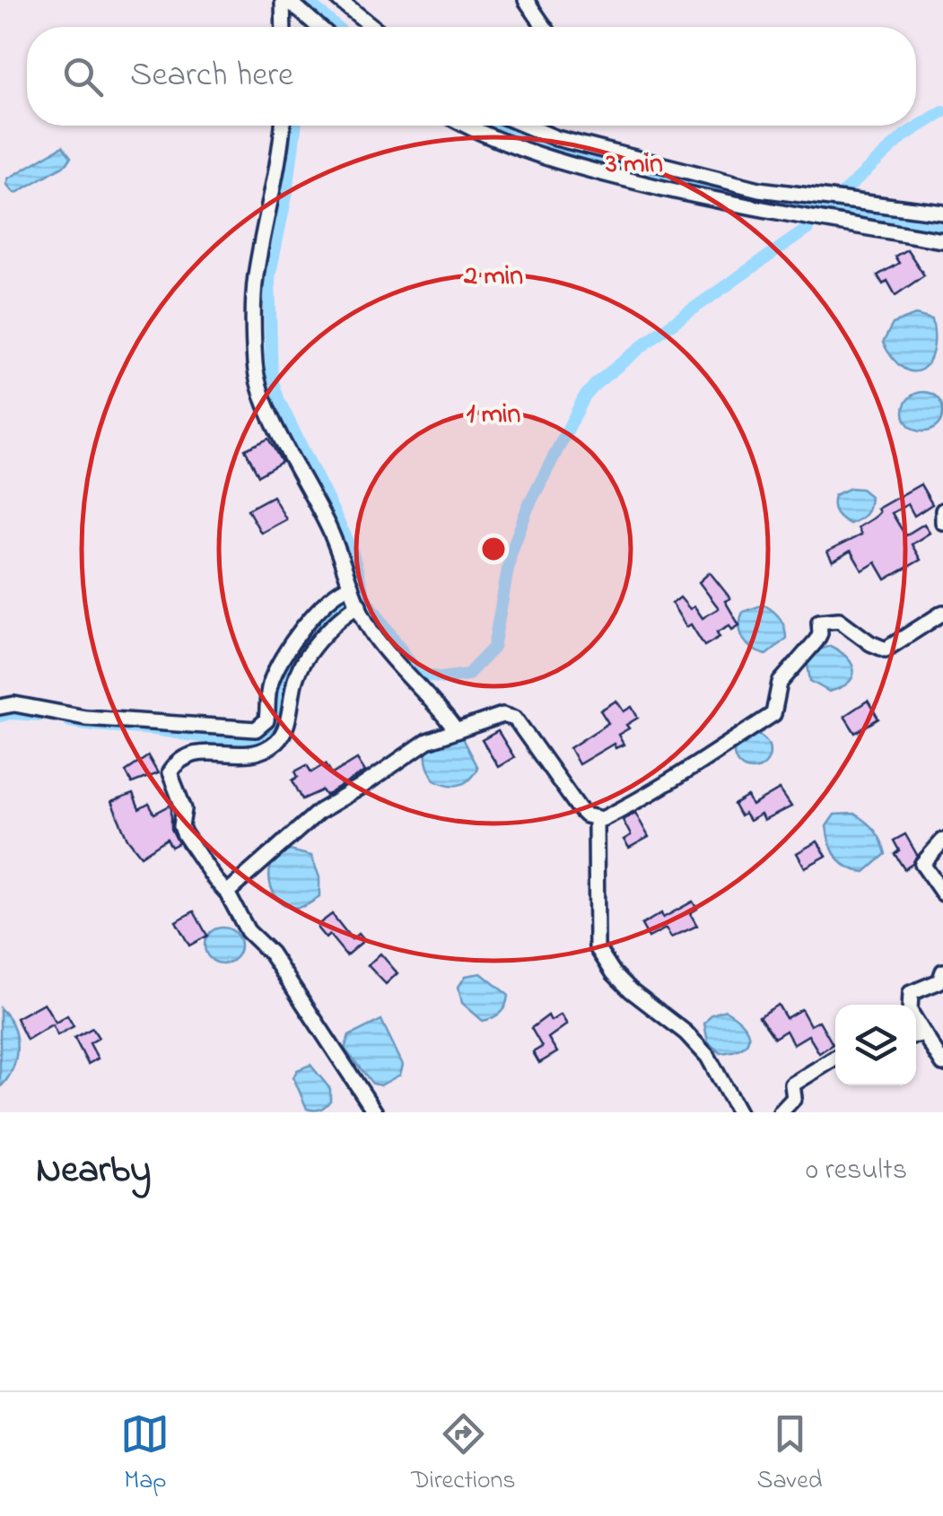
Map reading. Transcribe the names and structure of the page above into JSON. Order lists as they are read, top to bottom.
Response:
{
  "page": {
    "search": "Search here",
    "heading": ["Nearby", "0 results"],
    "nav": ["Map", "Directions", "Saved"]
  },
  "rings": ["3 min", "2 min", "1 min"]
}
